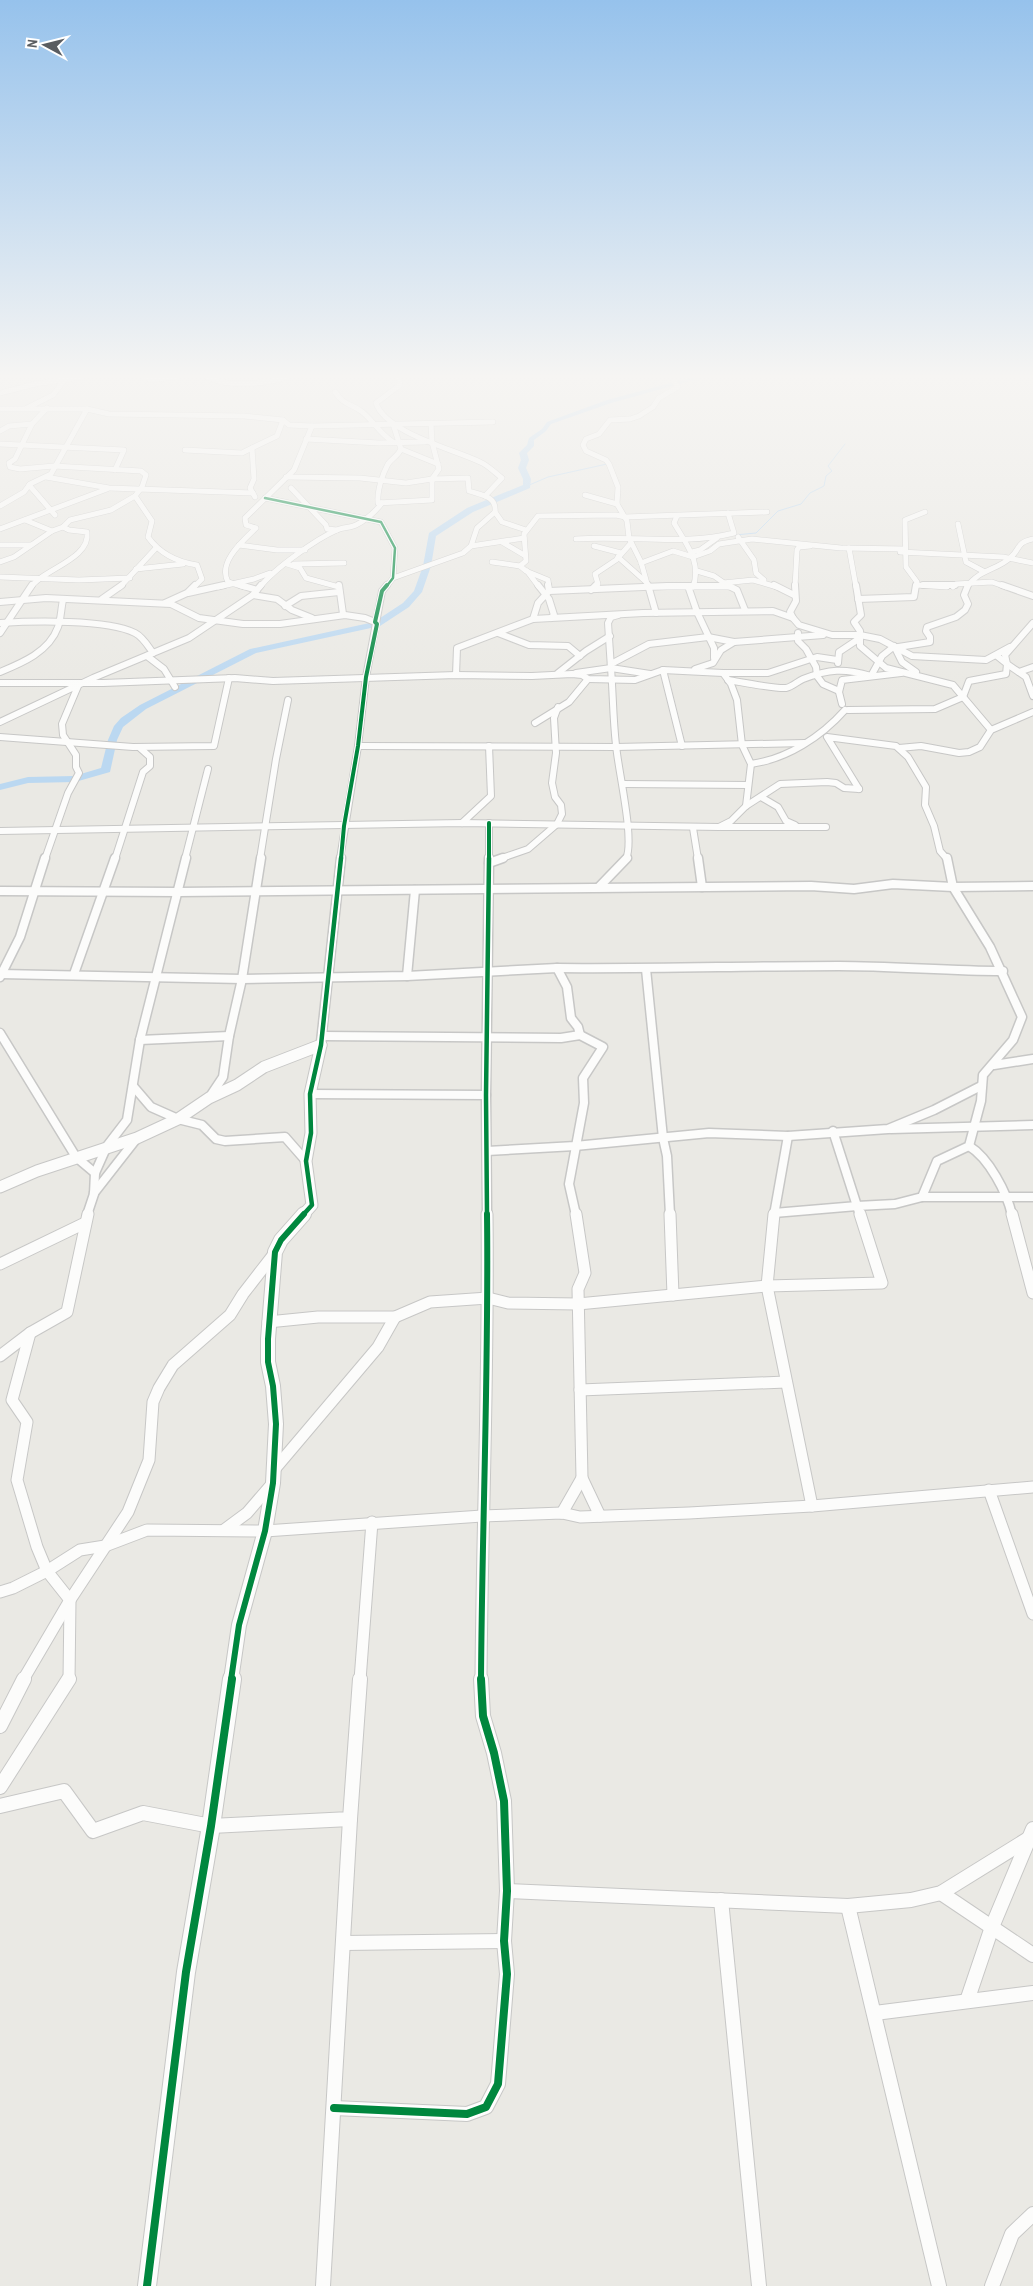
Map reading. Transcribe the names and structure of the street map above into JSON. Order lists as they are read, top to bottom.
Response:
{
  "north": "left"
}
